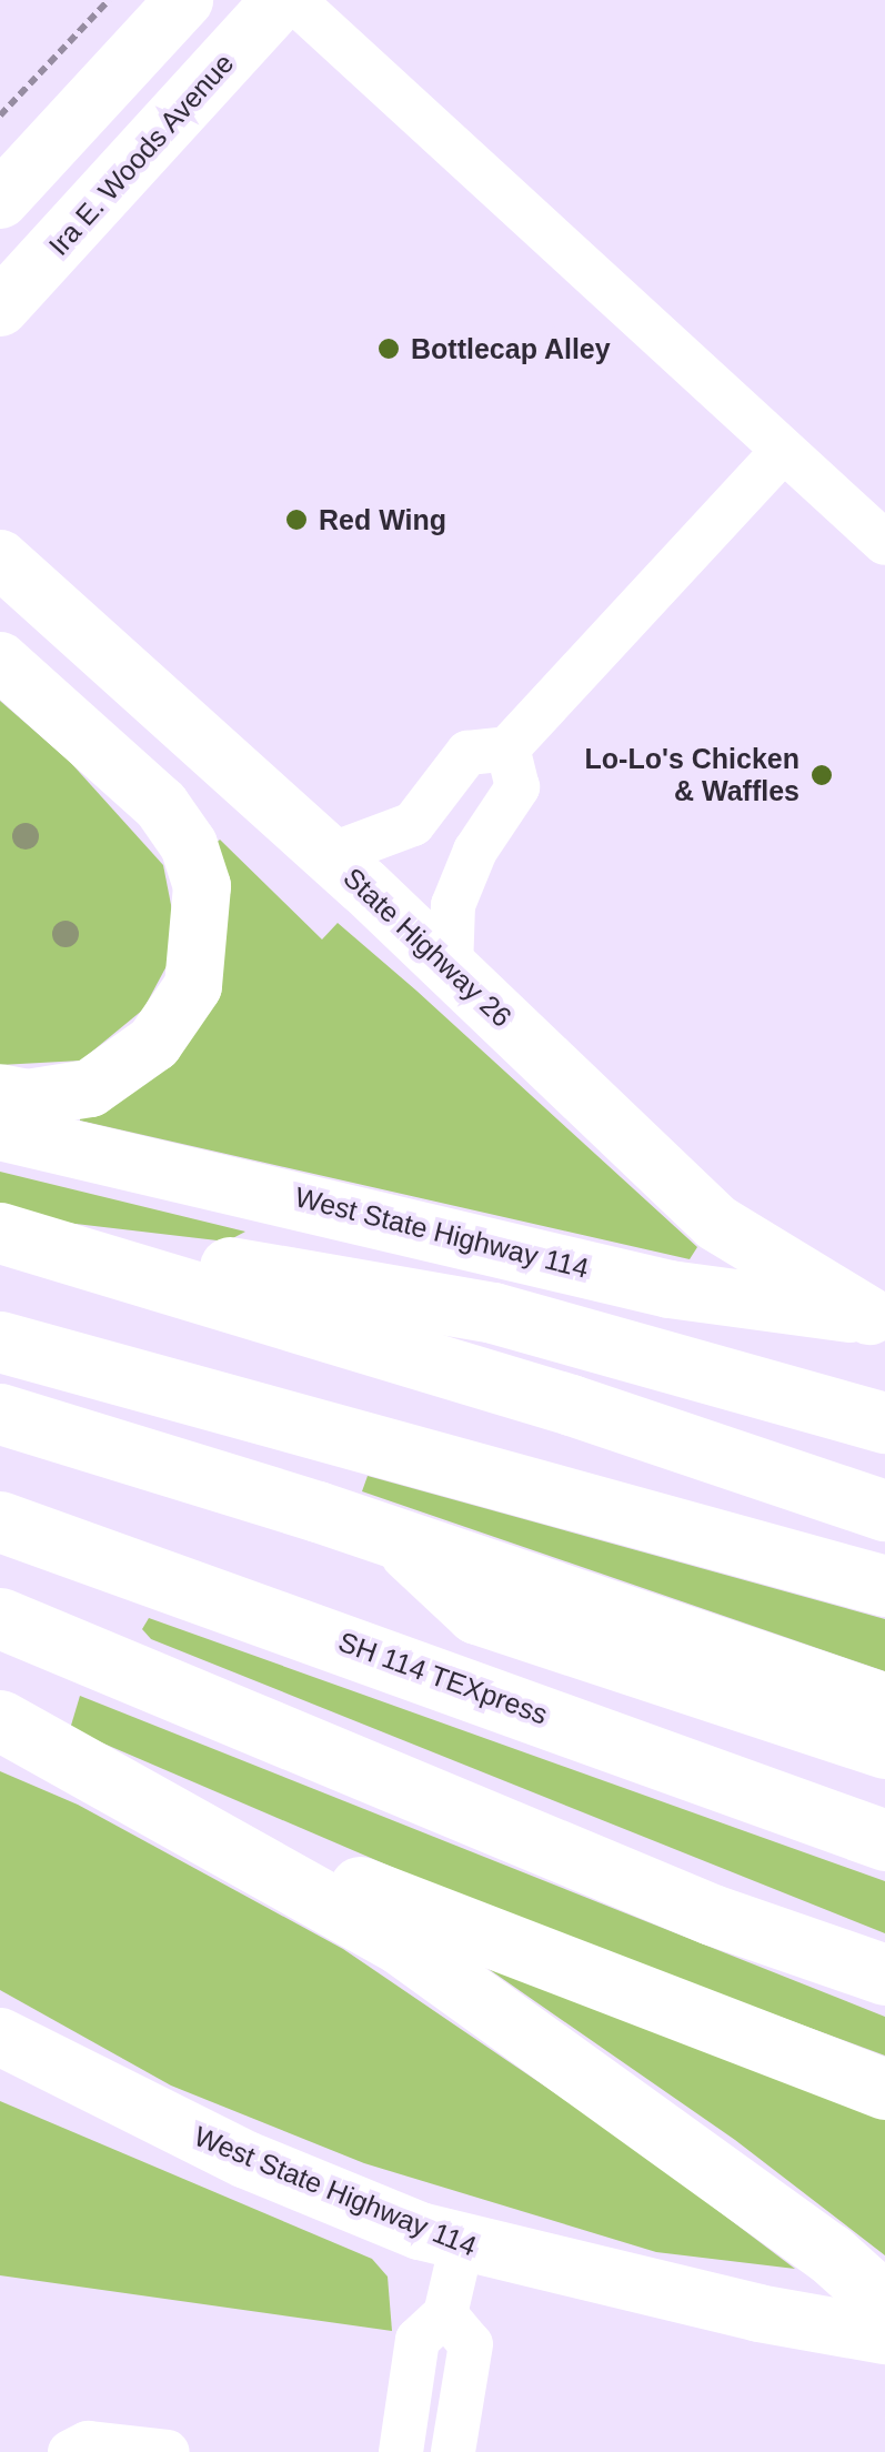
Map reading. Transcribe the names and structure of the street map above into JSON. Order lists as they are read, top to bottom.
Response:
{
  "streets": {
    "highway": ["SH 114 TEXpress"],
    "main road": ["Ira E. Woods Avenue", "State Highway 26", "West State Highway 114"]
  },
  "crossings": [
    ["State Highway 26", "West State Highway 114"]
  ],
  "places": ["Bottlecap Alley", "Red Wing", "Lo-Lo's Chicken & Waffles"]
}
